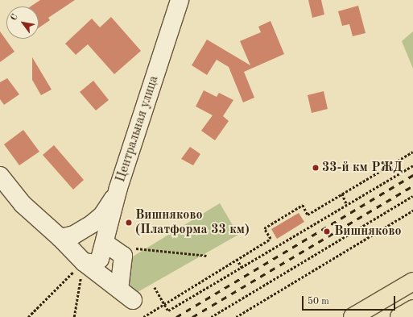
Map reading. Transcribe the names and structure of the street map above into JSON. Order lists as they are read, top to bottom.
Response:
{
  "streets": {
    "street": ["Центральная улица"]
  },
  "places": ["33-й км РЖД", "Вишняково (Платформа 33 км)", "Вишняково"],
  "scale_bar": "50 m",
  "north": "top left"
}
